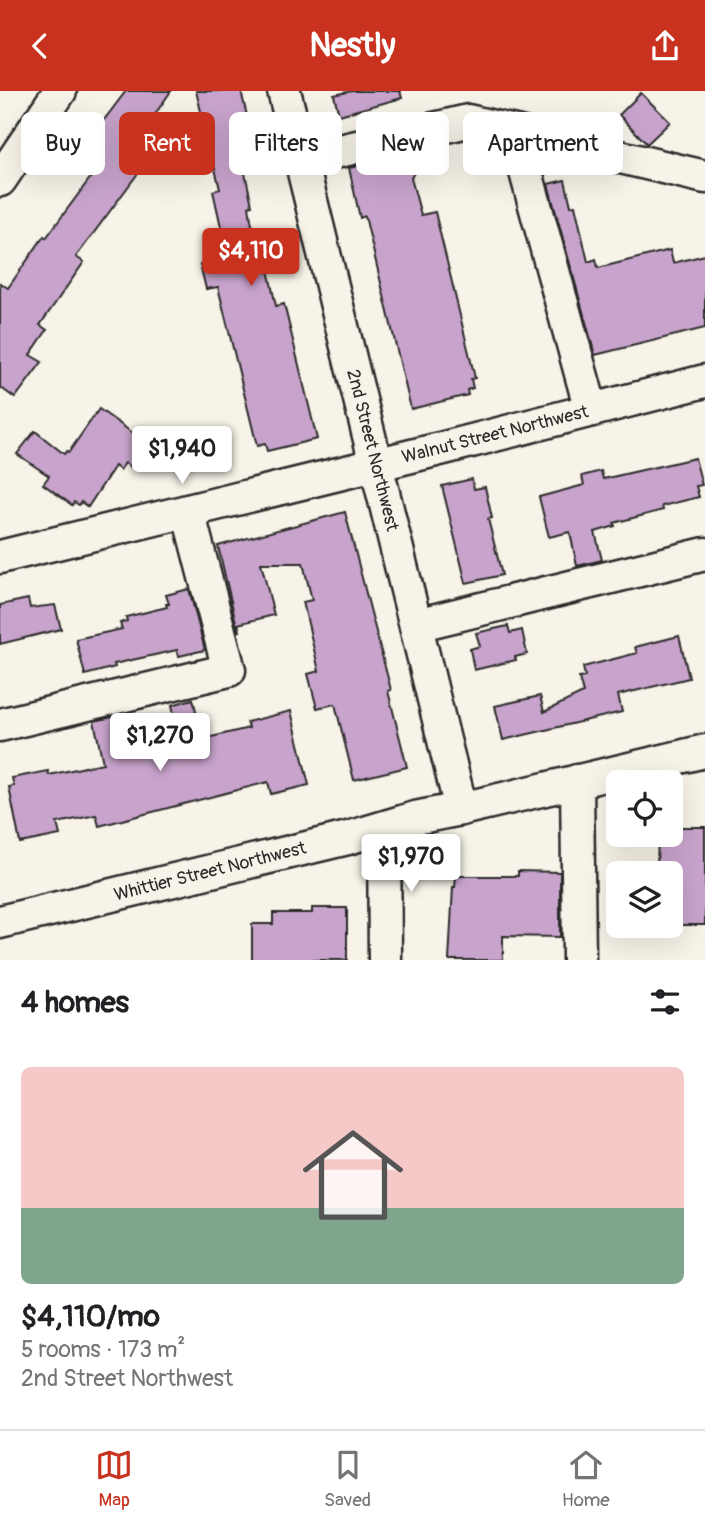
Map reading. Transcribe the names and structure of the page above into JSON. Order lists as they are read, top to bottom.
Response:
{
  "streets": {
    "street": ["Walnut Street Northwest", "2nd Street Northwest", "Whittier Street Northwest"]
  },
  "crossings": [
    ["Walnut Street Northwest", "2nd Street Northwest"],
    ["2nd Street Northwest", "Whittier Street Northwest"]
  ],
  "page": {
    "header": "Nestly",
    "chip": [
      "Buy",
      "Rent",
      "Filters",
      "New",
      "Apartment"
    ],
    "price": [
      "$4,110",
      "$1,940",
      "$1,270",
      "$1,970"
    ],
    "heading": "4 homes",
    "list": [
      {
        "name": "$4,110/mo",
        "note": "5 rooms · 173 m² · 2nd Street Northwest"
      }
    ],
    "tabs": ["Map", "Saved", "Home"]
  }
}
